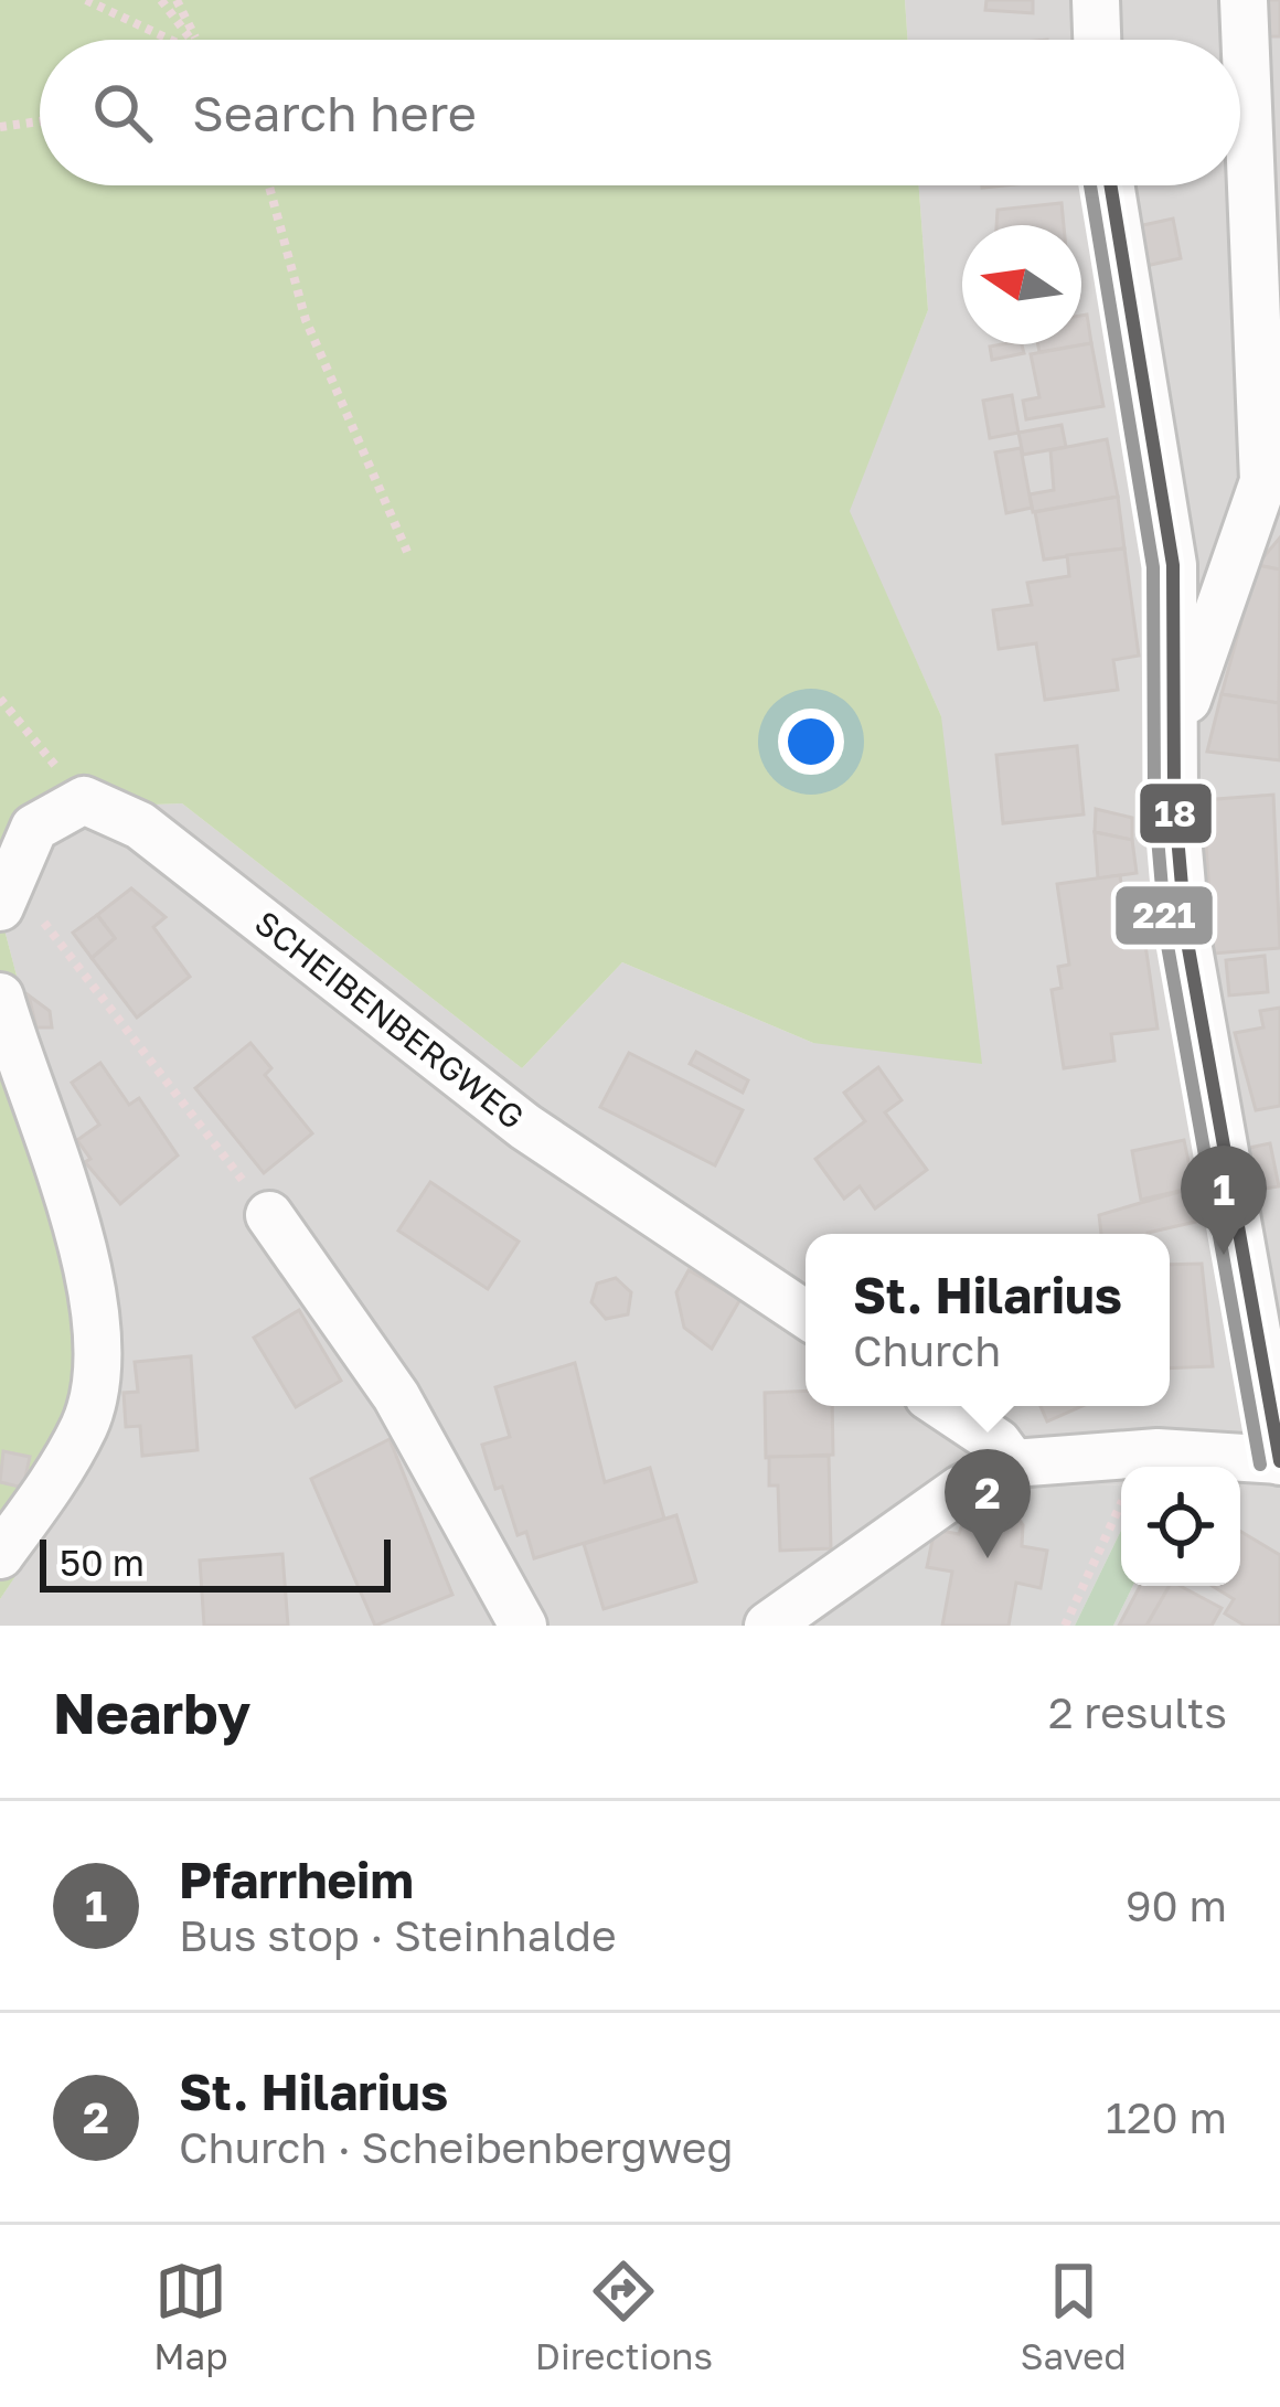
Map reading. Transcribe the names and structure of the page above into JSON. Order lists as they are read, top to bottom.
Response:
{
  "streets": {
    "street": ["SCHEIBENBERGWEG"]
  },
  "lines": ["transit line 18", "transit line 221"],
  "scale_bar": "50 m",
  "north": "left",
  "page": {
    "search": "Search here",
    "pins": ["1", "2"],
    "popup": ["St. Hilarius", "Church"],
    "scale": "50 m",
    "heading": ["Nearby", "2 results"],
    "list": [
      {
        "mark": "1",
        "name": "Pfarrheim",
        "note": "Bus stop · Steinhalde",
        "value": "90 m"
      },
      {
        "mark": "2",
        "name": "St. Hilarius",
        "note": "Church · Scheibenbergweg",
        "value": "120 m"
      }
    ],
    "nav": ["Map", "Directions", "Saved"]
  }
}
